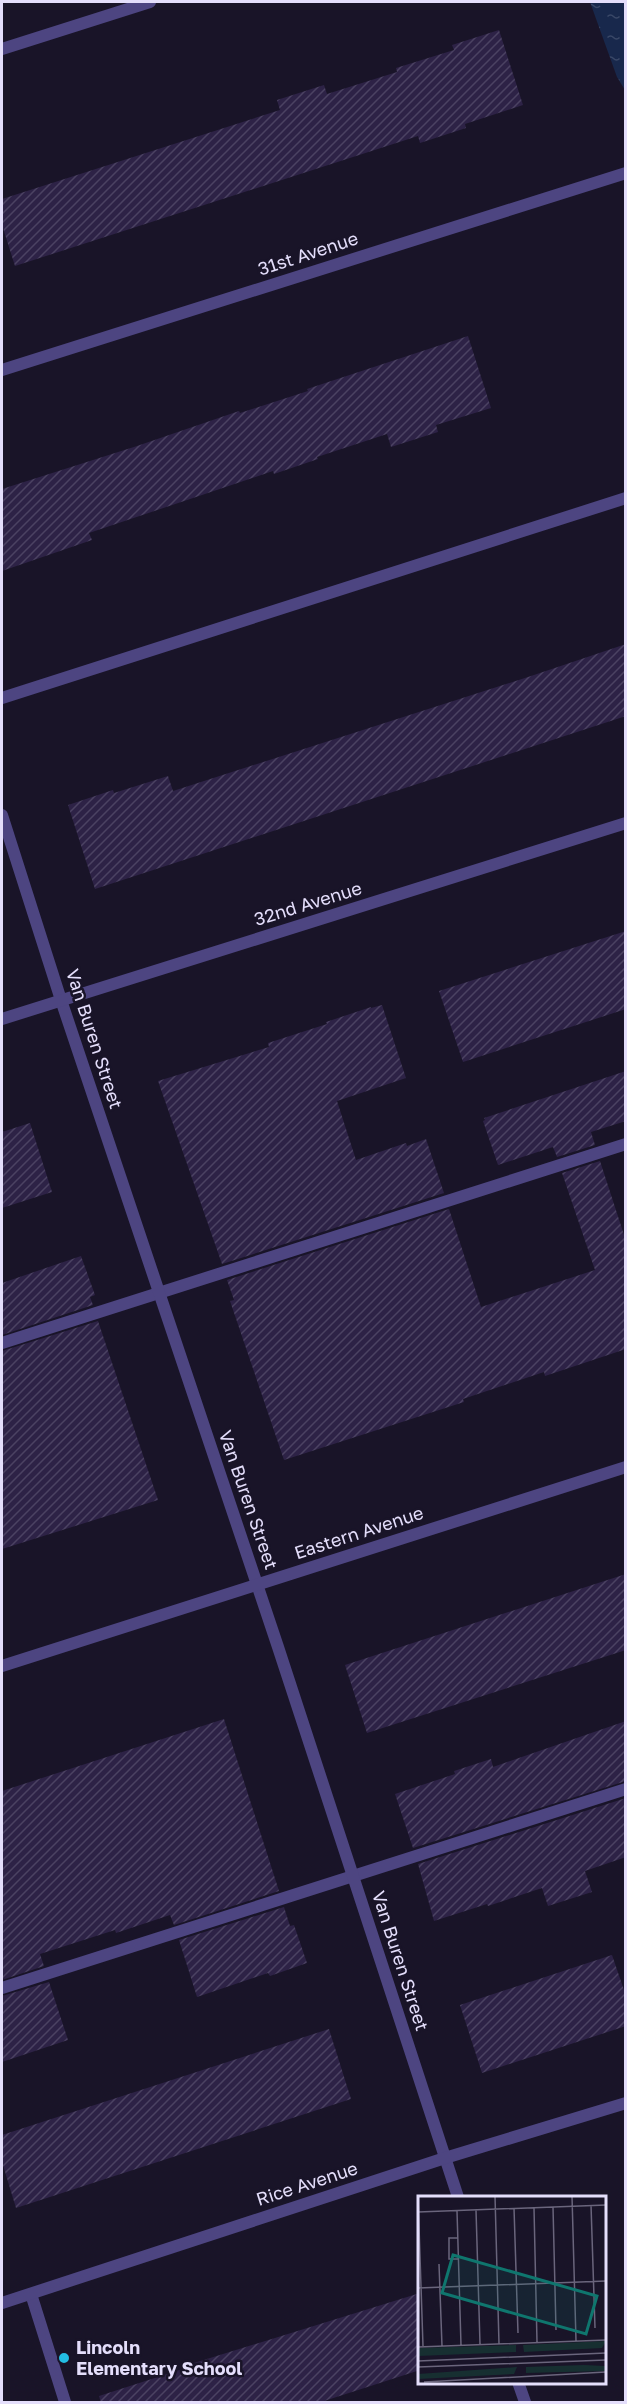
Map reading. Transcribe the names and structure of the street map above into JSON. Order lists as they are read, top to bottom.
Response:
{
  "streets": {
    "street": [
      "31st Avenue",
      "32nd Avenue",
      "Van Buren Street",
      "Eastern Avenue",
      "Rice Avenue"
    ]
  },
  "crossings": [
    ["32nd Avenue", "Van Buren Street"],
    ["Van Buren Street", "Eastern Avenue"],
    ["Van Buren Street", "Rice Avenue"]
  ],
  "places": ["Lincoln Elementary School"]
}
